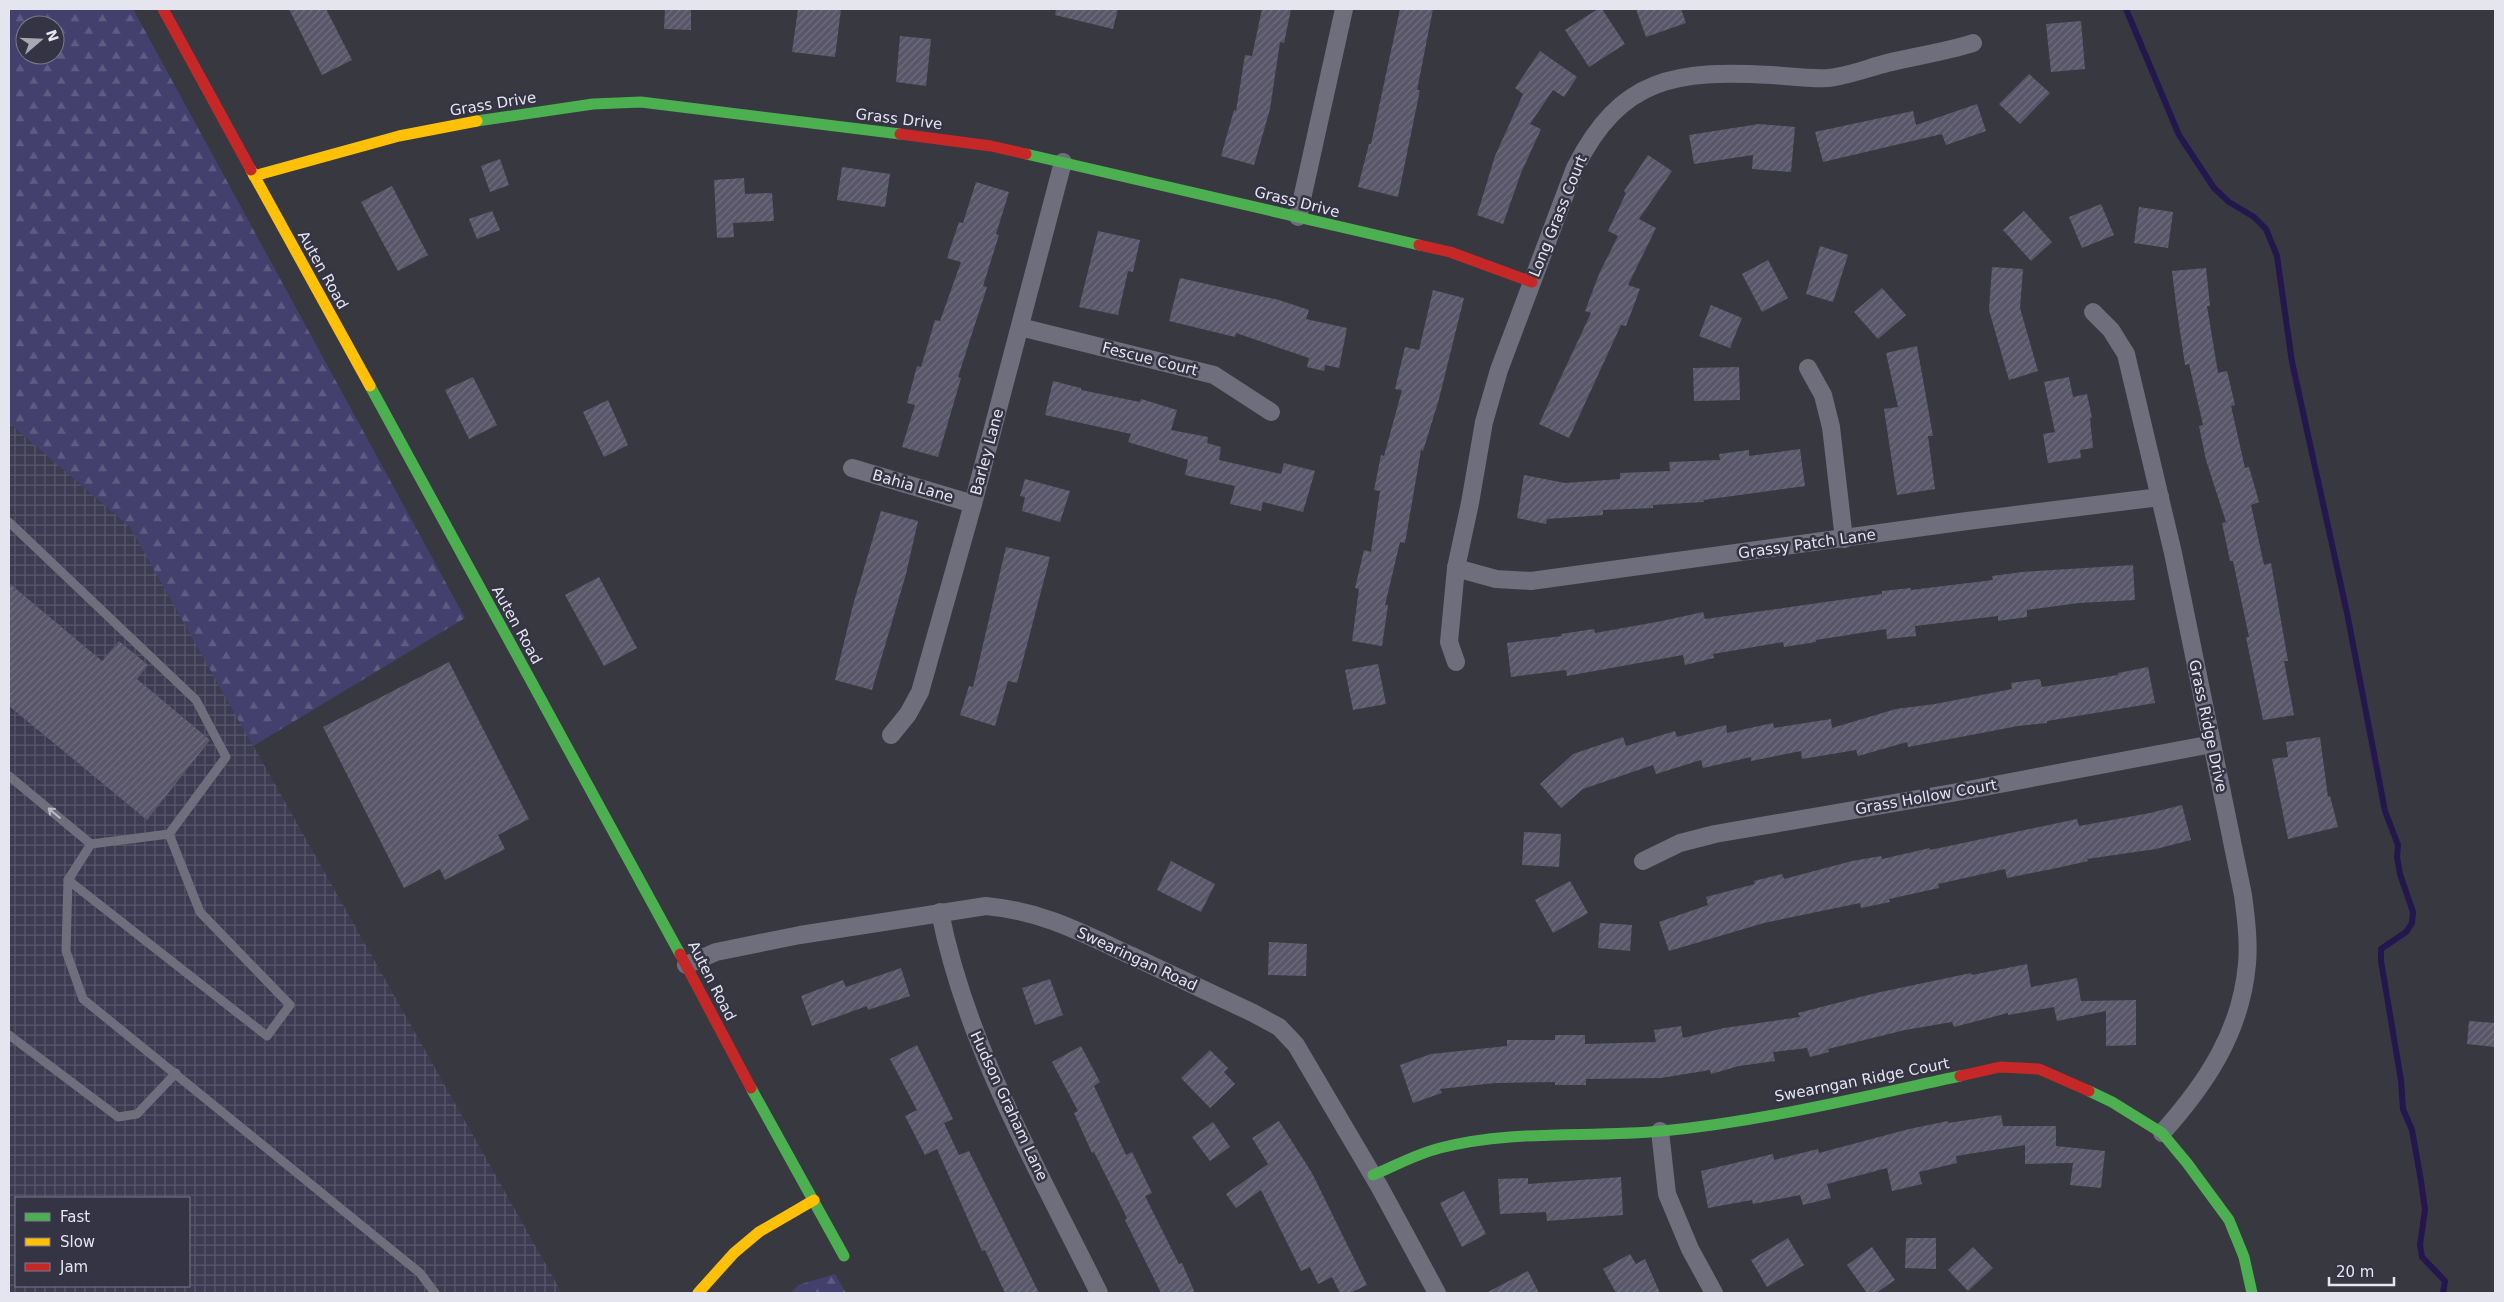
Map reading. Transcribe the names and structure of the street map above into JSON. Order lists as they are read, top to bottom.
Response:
{
  "streets": {
    "street": [
      "Grass Drive",
      "Long Grass Court",
      "Auten Road",
      "Fescue Court",
      "Barley Lane",
      "Bahia Lane",
      "Grassy Patch Lane",
      "Grass Ridge Drive",
      "Grass Hollow Court",
      "Swearingan Road",
      "Swearngan Ridge Court",
      "Hudson Graham Lane"
    ]
  },
  "crossings": [
    ["Grass Drive", "Long Grass Court"],
    ["Grass Drive", "Auten Road"],
    ["Grass Drive", "Barley Lane"],
    ["Long Grass Court", "Grassy Patch Lane"],
    ["Auten Road", "Swearingan Road"],
    ["Fescue Court", "Barley Lane"],
    ["Barley Lane", "Bahia Lane"],
    ["Grassy Patch Lane", "Grass Ridge Drive"],
    ["Grass Ridge Drive", "Grass Hollow Court"],
    ["Grass Ridge Drive", "Swearngan Ridge Court"],
    ["Swearingan Road", "Swearngan Ridge Court"],
    ["Swearingan Road", "Hudson Graham Lane"]
  ],
  "legend": ["Fast", "Slow", "Jam"],
  "scale_bar": "20 m",
  "north": "right"
}
